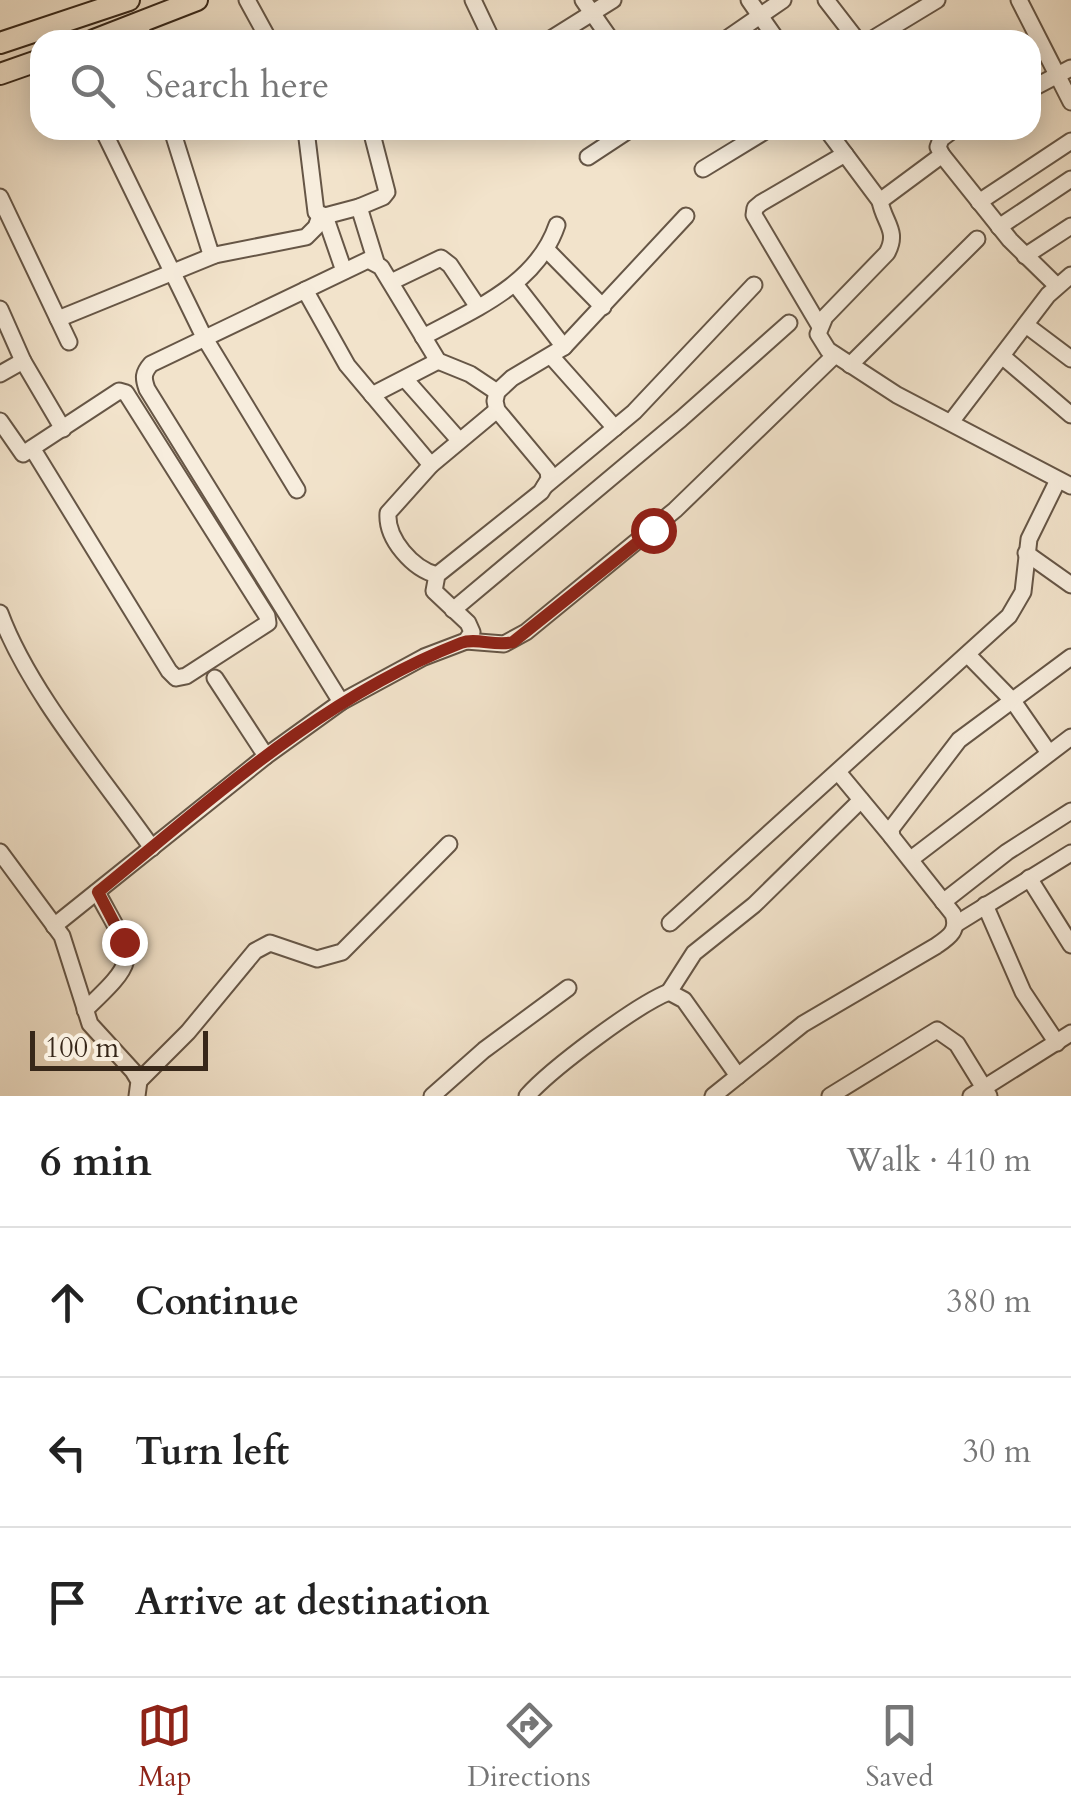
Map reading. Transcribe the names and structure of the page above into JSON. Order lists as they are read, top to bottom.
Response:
{
  "scale_bar": "100 m",
  "page": {
    "search": "Search here",
    "scale": "100 m",
    "heading": ["6 min", "Walk · 410 m"],
    "list": [
      ["Continue", "380 m"],
      ["Turn left", "30 m"],
      "Arrive at destination"
    ],
    "nav": ["Map", "Directions", "Saved"]
  }
}
